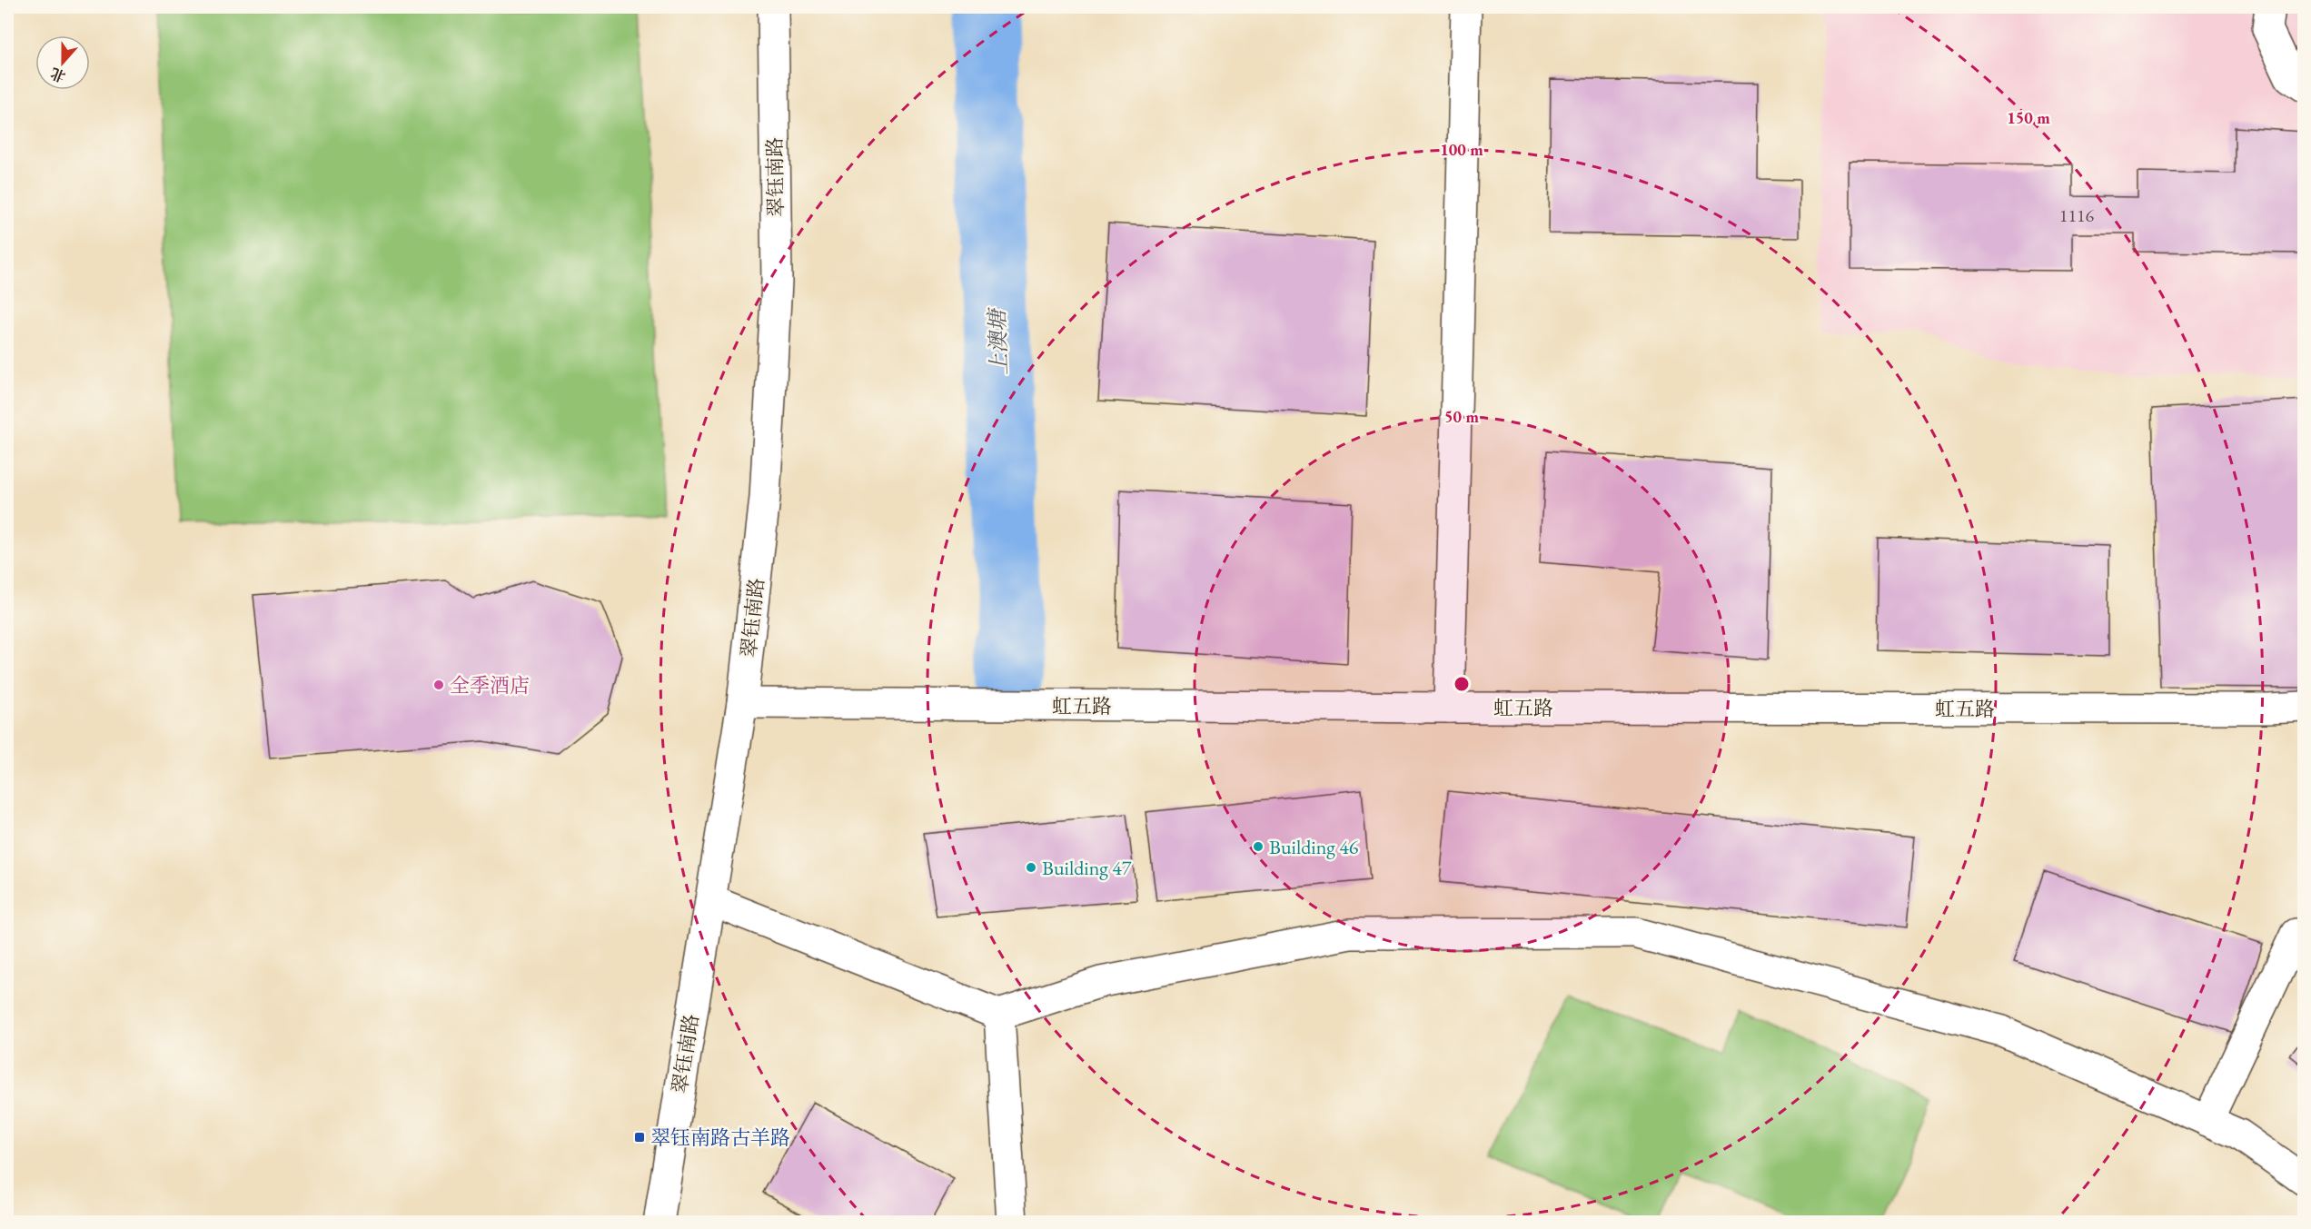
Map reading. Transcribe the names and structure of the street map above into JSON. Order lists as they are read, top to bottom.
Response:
{
  "streets": {
    "street": ["翠钰南路", "虹五路"]
  },
  "crossings": [
    ["翠钰南路", "虹五路"]
  ],
  "water": ["上澳塘"],
  "places": {
    "other": ["全季酒店", "Building 46", "Building 47"],
    "transit": ["翠钰南路古羊路"]
  },
  "house_numbers": ["1116"],
  "north": "bottom",
  "rings": ["150 m", "100 m", "50 m"]
}
